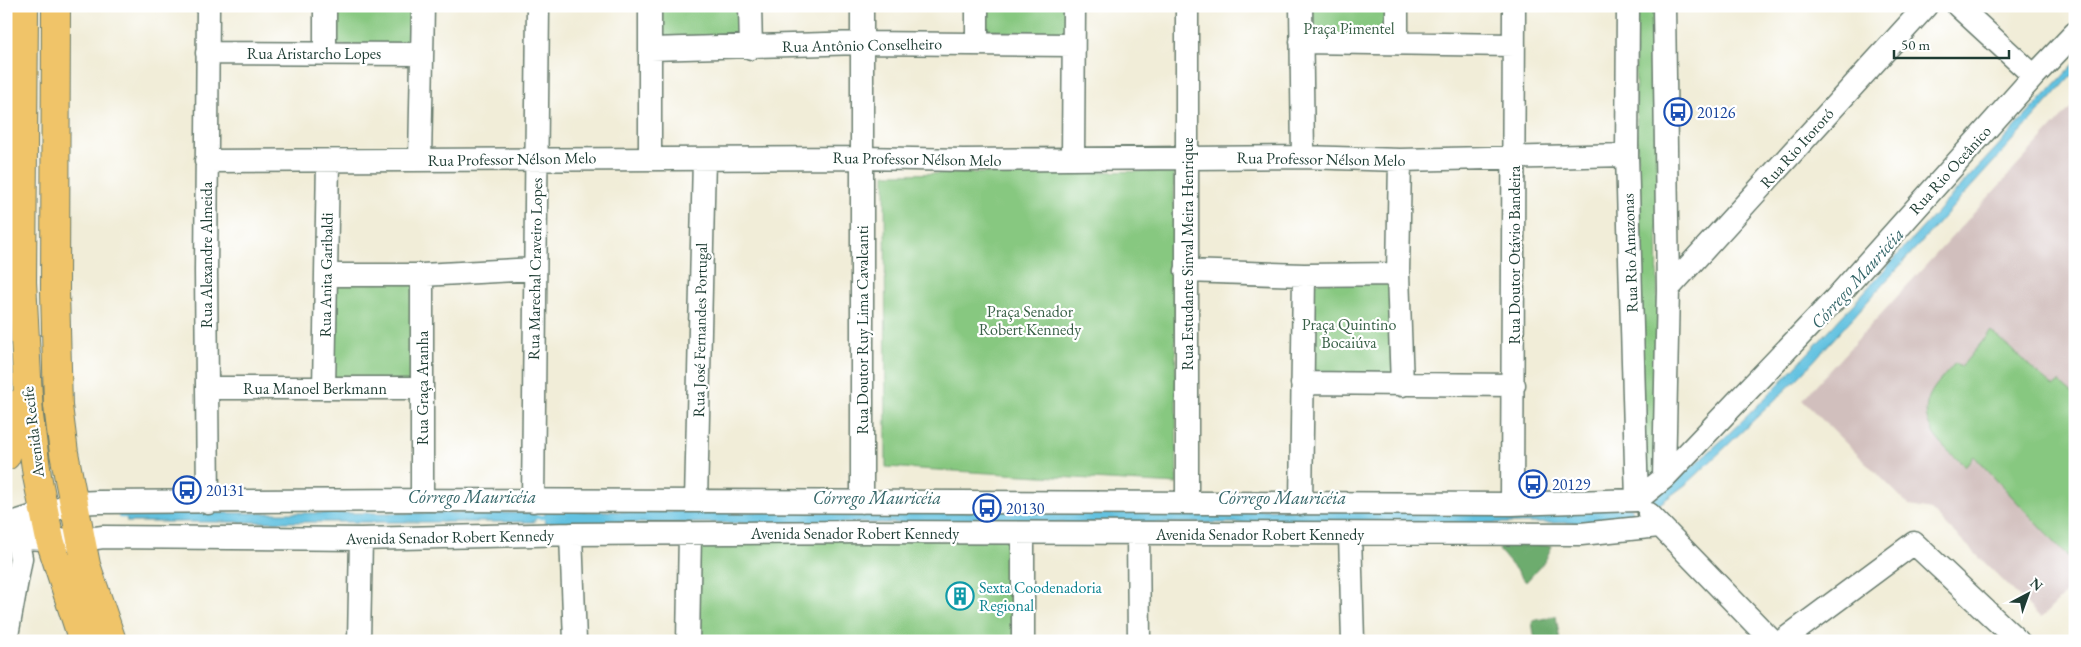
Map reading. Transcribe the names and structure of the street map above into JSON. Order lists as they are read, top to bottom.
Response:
{
  "streets": {
    "main road": ["Avenida Recife"],
    "street": [
      "Rua Antônio Conselheiro",
      "Rua Aristarcho Lopes",
      "Rua Rio Itororó",
      "Rua Professor Nélson Melo",
      "Rua Rio Oceânico",
      "Rua Rio Amazonas",
      "Rua Estudante Sinval Meira Henrique",
      "Rua Alexandre Almeida",
      "Rua Doutor Otávio Bandeira",
      "Rua Marechal Craveiro Lopes",
      "Rua Anita Garibaldi",
      "Rua José Fernandes Portugal",
      "Rua Doutor Ruy Lima Cavalcanti",
      "Rua Manoel Berkmann",
      "Rua Graça Aranha",
      "Avenida Senador Robert Kennedy"
    ]
  },
  "crossings": [
    ["Rua Antônio Conselheiro", "Rua Doutor Ruy Lima Cavalcanti"],
    ["Rua Aristarcho Lopes", "Rua Alexandre Almeida"],
    ["Rua Professor Nélson Melo", "Rua Rio Amazonas"],
    ["Rua Professor Nélson Melo", "Rua Estudante Sinval Meira Henrique"],
    ["Rua Professor Nélson Melo", "Rua Alexandre Almeida"],
    ["Rua Professor Nélson Melo", "Rua Doutor Otávio Bandeira"],
    ["Rua Professor Nélson Melo", "Rua Marechal Craveiro Lopes"],
    ["Rua Professor Nélson Melo", "Rua Anita Garibaldi"],
    ["Rua Professor Nélson Melo", "Rua José Fernandes Portugal"],
    ["Rua Professor Nélson Melo", "Rua Doutor Ruy Lima Cavalcanti"],
    ["Rua Rio Oceânico", "Rua Rio Amazonas"],
    ["Rua Rio Oceânico", "Avenida Senador Robert Kennedy"],
    ["Rua Rio Amazonas", "Avenida Senador Robert Kennedy"],
    ["Rua Estudante Sinval Meira Henrique", "Avenida Senador Robert Kennedy"],
    ["Rua Alexandre Almeida", "Rua Manoel Berkmann"],
    ["Rua Alexandre Almeida", "Avenida Senador Robert Kennedy"],
    ["Rua Doutor Otávio Bandeira", "Avenida Senador Robert Kennedy"],
    ["Rua Marechal Craveiro Lopes", "Avenida Senador Robert Kennedy"],
    ["Rua Anita Garibaldi", "Rua Manoel Berkmann"],
    ["Rua José Fernandes Portugal", "Avenida Senador Robert Kennedy"],
    ["Rua Doutor Ruy Lima Cavalcanti", "Avenida Senador Robert Kennedy"],
    ["Rua Manoel Berkmann", "Rua Graça Aranha"],
    ["Rua Graça Aranha", "Avenida Senador Robert Kennedy"],
    ["Avenida Recife", "Avenida Senador Robert Kennedy"]
  ],
  "water": ["Córrego Mauricéia"],
  "parks": ["Praça Pimentel", "Praça Senador Robert Kennedy", "Praça Quintino Bocaiúva"],
  "places": {
    "bus stop": [
      "20126",
      "20129",
      "20131",
      "20130"
    ],
    "building": ["Sexta Coodenadoria Regional"]
  },
  "scale_bar": "50 m",
  "north": "top right"
}
